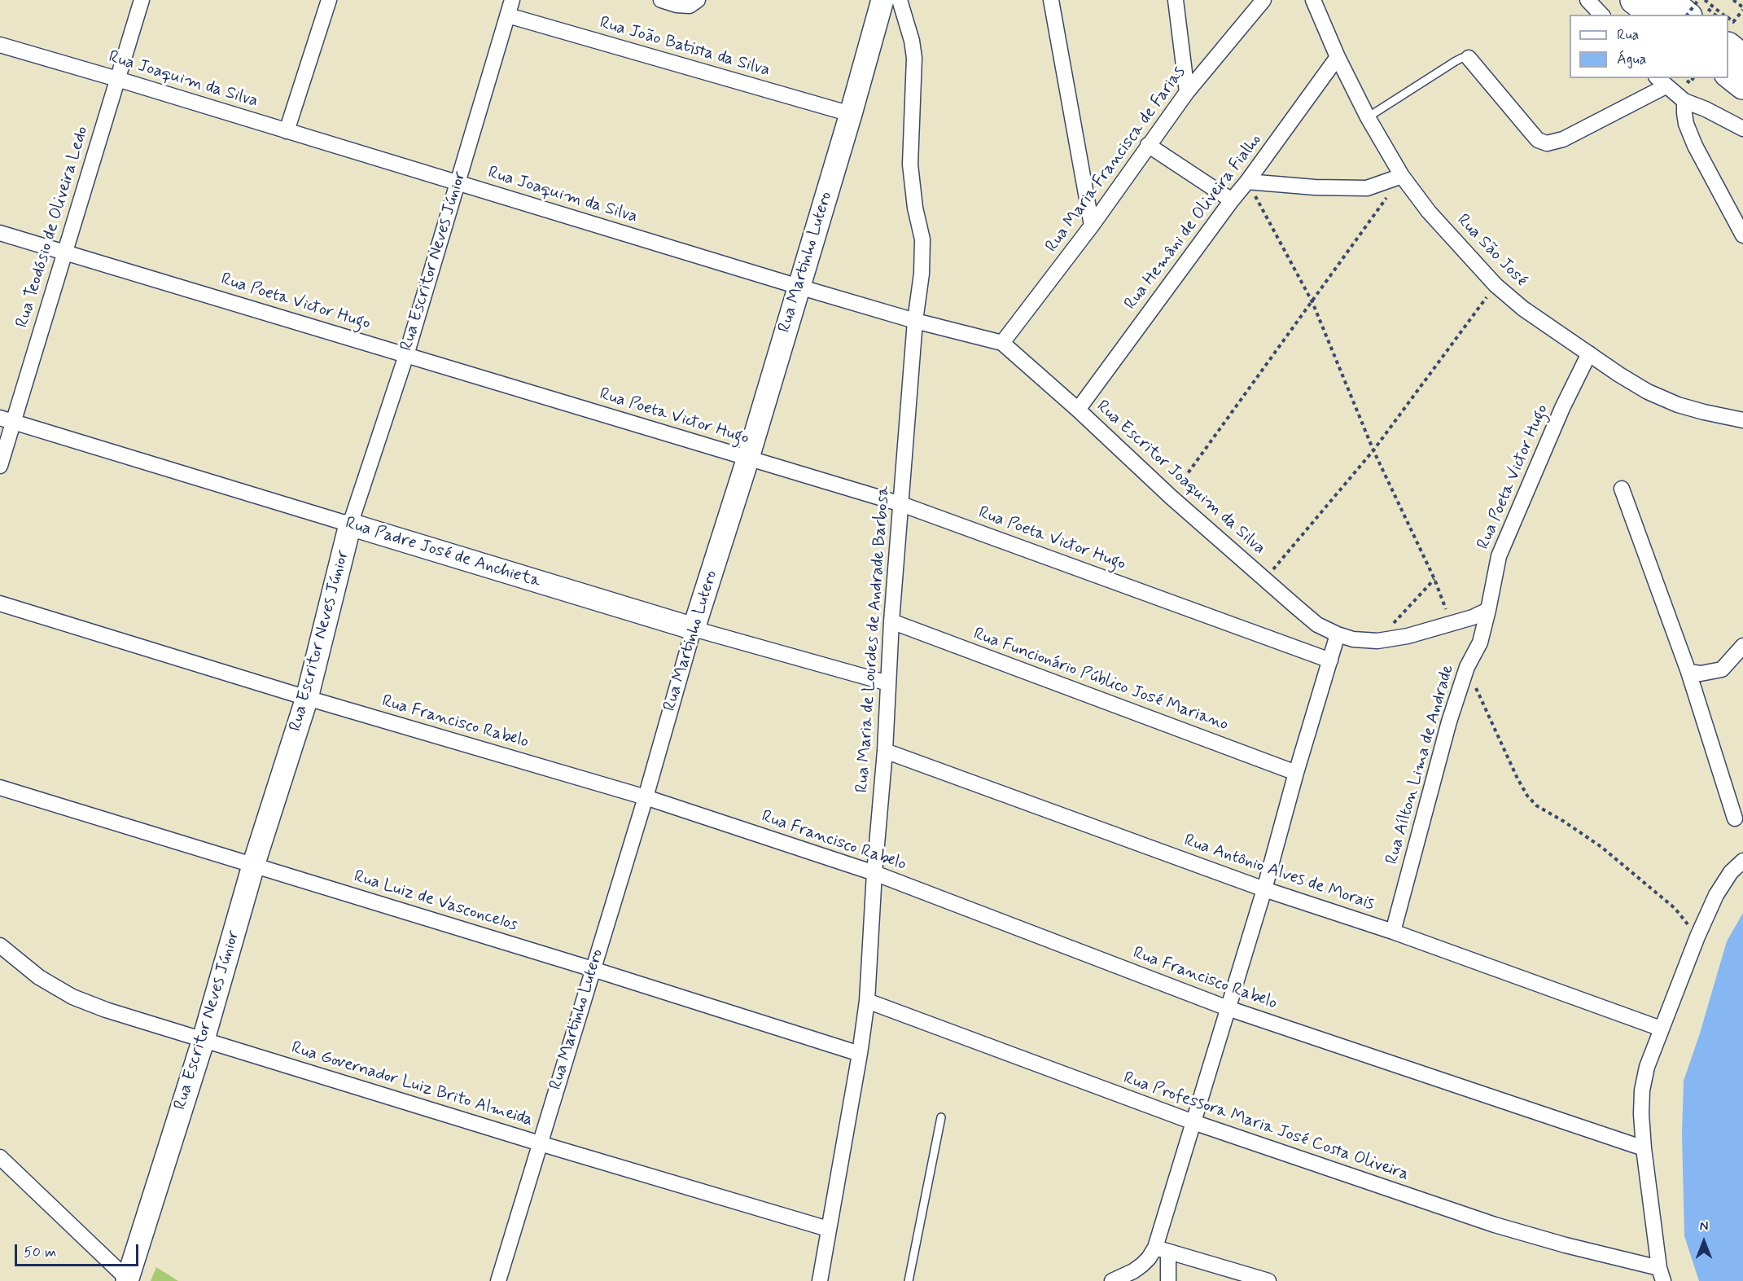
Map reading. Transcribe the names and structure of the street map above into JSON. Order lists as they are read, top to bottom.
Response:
{
  "streets": {
    "street": [
      "Rua João Batista da Silva",
      "Rua Joaquim da Silva",
      "Rua Maria Francisca de Farias",
      "Rua Hemâni de Oliveira Fialho",
      "Rua Teodósio de Oliveira Ledo",
      "Rua São José",
      "Rua Escritor Neves Júnior",
      "Rua Martinho Lutero",
      "Rua Poeta Victor Hugo",
      "Rua Escritor Joaquim da Silva",
      "Rua Padre José de Anchieta",
      "Rua Maria de Lourdes de Andrade Barbosa",
      "Rua Funcionário Público José Mariano",
      "Rua Francisco Rabelo",
      "Rua Aílton Lima de Andrade",
      "Rua Antônio Alves de Morais",
      "Rua Luiz de Vasconcelos",
      "Rua Governador Luiz Brito Almeida",
      "Rua Professora Maria José Costa Oliveira"
    ]
  },
  "crossings": [
    ["Rua João Batista da Silva", "Rua Escritor Neves Júnior"],
    ["Rua João Batista da Silva", "Rua Martinho Lutero"],
    ["Rua Joaquim da Silva", "Rua Maria Francisca de Farias"],
    ["Rua Joaquim da Silva", "Rua Teodósio de Oliveira Ledo"],
    ["Rua Joaquim da Silva", "Rua Escritor Neves Júnior"],
    ["Rua Joaquim da Silva", "Rua Martinho Lutero"],
    ["Rua Joaquim da Silva", "Rua Escritor Joaquim da Silva"],
    ["Rua Joaquim da Silva", "Rua Maria de Lourdes de Andrade Barbosa"],
    ["Rua Maria Francisca de Farias", "Rua Escritor Joaquim da Silva"],
    ["Rua Hemâni de Oliveira Fialho", "Rua São José"],
    ["Rua Hemâni de Oliveira Fialho", "Rua Escritor Joaquim da Silva"],
    ["Rua Teodósio de Oliveira Ledo", "Rua Poeta Victor Hugo"],
    ["Rua Teodósio de Oliveira Ledo", "Rua Padre José de Anchieta"],
    ["Rua São José", "Rua Poeta Victor Hugo"],
    ["Rua Escritor Neves Júnior", "Rua Poeta Victor Hugo"],
    ["Rua Escritor Neves Júnior", "Rua Padre José de Anchieta"],
    ["Rua Escritor Neves Júnior", "Rua Francisco Rabelo"],
    ["Rua Escritor Neves Júnior", "Rua Luiz de Vasconcelos"],
    ["Rua Escritor Neves Júnior", "Rua Governador Luiz Brito Almeida"],
    ["Rua Martinho Lutero", "Rua Poeta Victor Hugo"],
    ["Rua Martinho Lutero", "Rua Padre José de Anchieta"],
    ["Rua Martinho Lutero", "Rua Francisco Rabelo"],
    ["Rua Martinho Lutero", "Rua Luiz de Vasconcelos"],
    ["Rua Martinho Lutero", "Rua Governador Luiz Brito Almeida"],
    ["Rua Poeta Victor Hugo", "Rua Maria de Lourdes de Andrade Barbosa"],
    ["Rua Poeta Victor Hugo", "Rua Aílton Lima de Andrade"],
    ["Rua Padre José de Anchieta", "Rua Maria de Lourdes de Andrade Barbosa"],
    ["Rua Maria de Lourdes de Andrade Barbosa", "Rua Funcionário Público José Mariano"],
    ["Rua Maria de Lourdes de Andrade Barbosa", "Rua Francisco Rabelo"],
    ["Rua Maria de Lourdes de Andrade Barbosa", "Rua Antônio Alves de Morais"],
    ["Rua Maria de Lourdes de Andrade Barbosa", "Rua Luiz de Vasconcelos"],
    ["Rua Maria de Lourdes de Andrade Barbosa", "Rua Governador Luiz Brito Almeida"],
    ["Rua Maria de Lourdes de Andrade Barbosa", "Rua Professora Maria José Costa Oliveira"],
    ["Rua Aílton Lima de Andrade", "Rua Antônio Alves de Morais"]
  ],
  "legend": ["Rua", "Água"],
  "scale_bar": "50 m",
  "north": "top"
}
